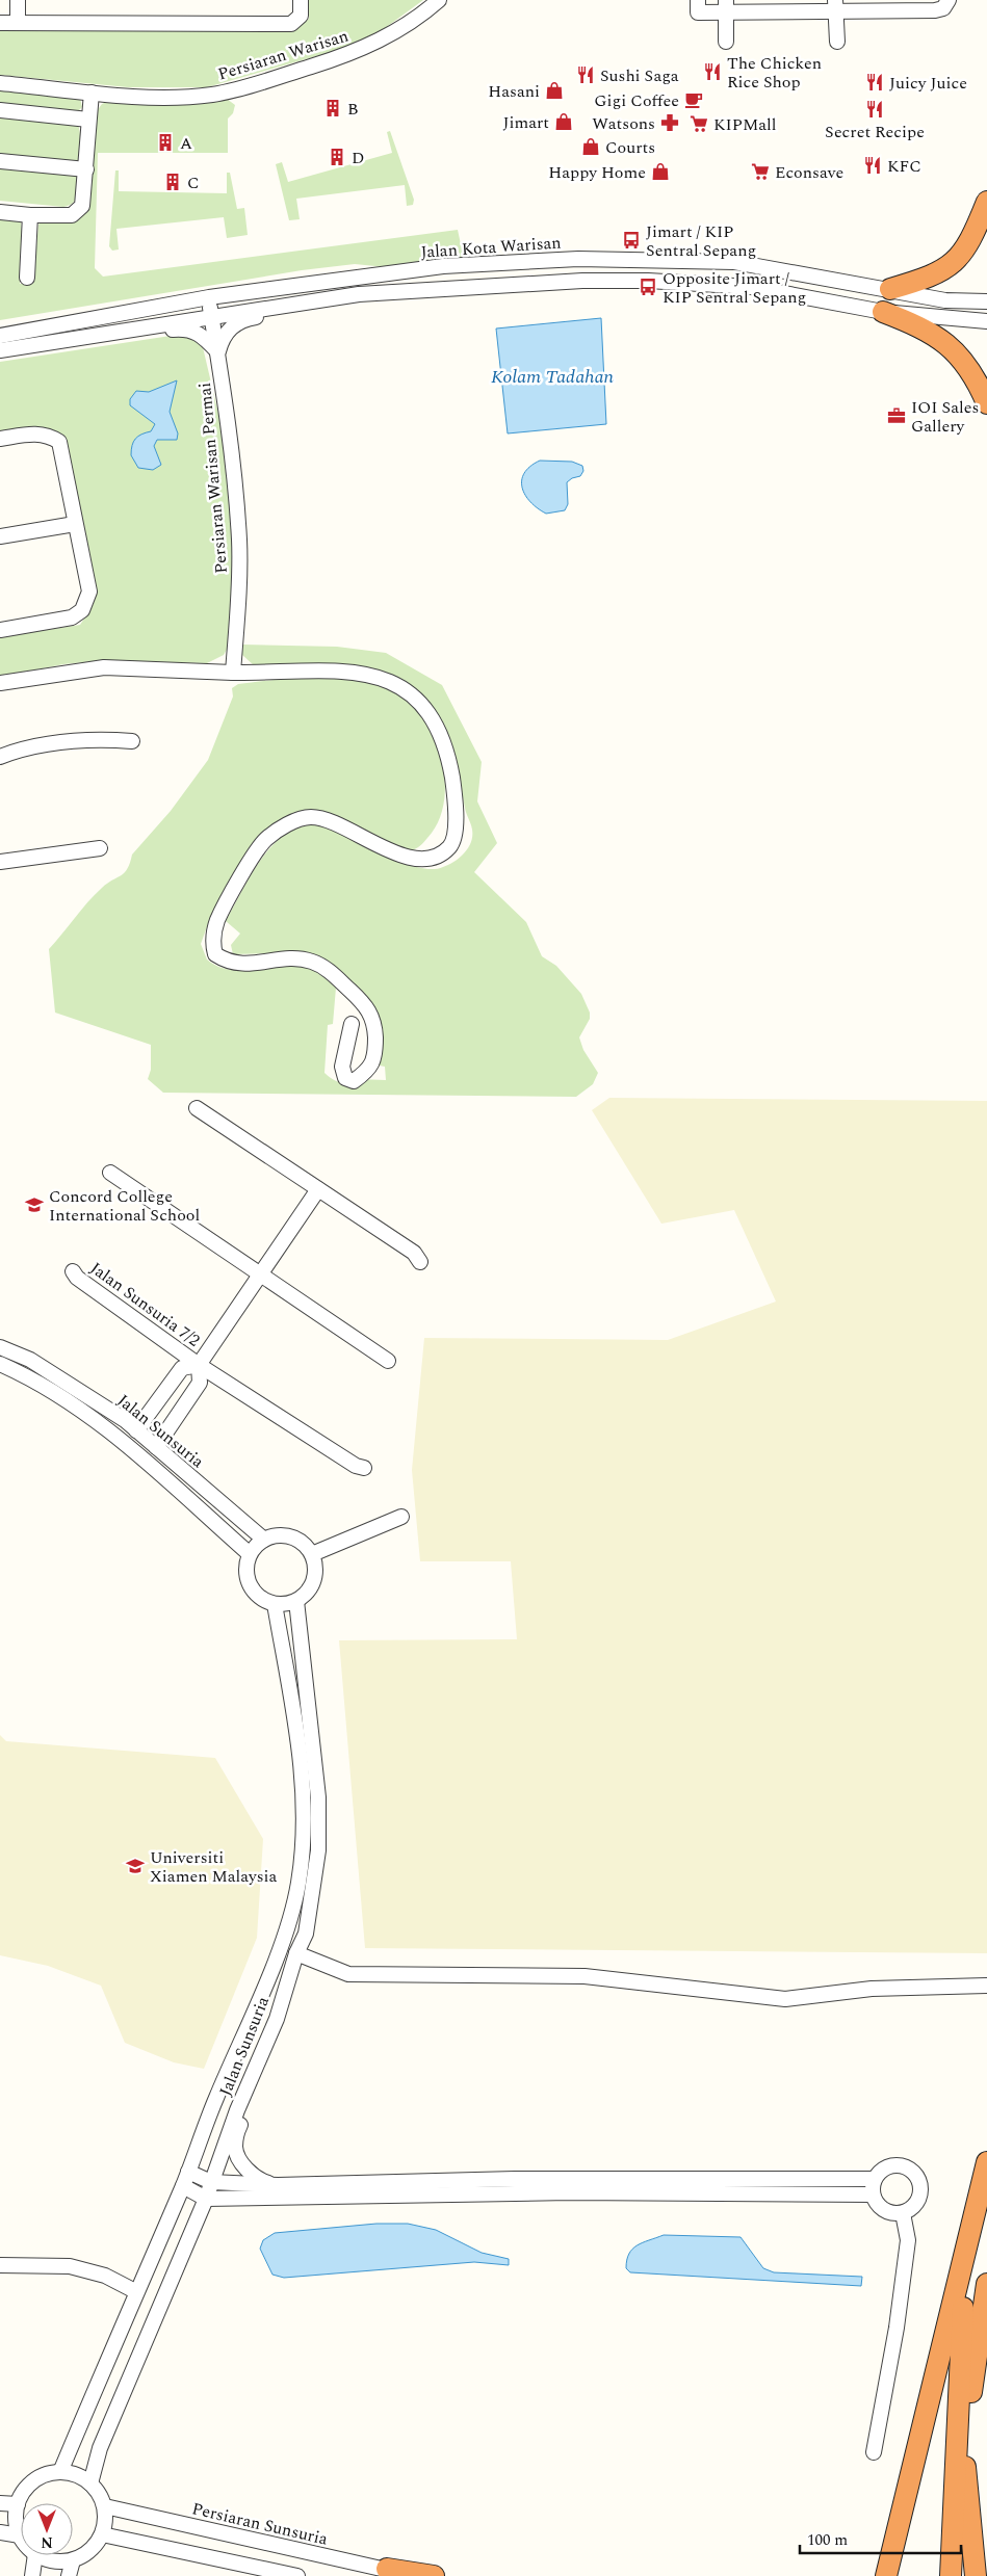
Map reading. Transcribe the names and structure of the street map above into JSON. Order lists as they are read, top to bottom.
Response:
{
  "streets": {
    "street": [
      "Persiaran Warisan",
      "Jalan Kota Warisan",
      "Persiaran Warisan Permai",
      "Jalan Sunsuria 7/2",
      "Jalan Sunsuria",
      "Persiaran Sunsuria"
    ]
  },
  "crossings": [
    ["Jalan Kota Warisan", "Persiaran Warisan Permai"]
  ],
  "water": ["Kolam Tadahan"],
  "places": {
    "restaurant": [
      "The Chicken Rice Shop",
      "Sushi Saga",
      "Juicy Juice",
      "Secret Recipe",
      "KFC"
    ],
    "shop": [
      "Hasani",
      "Jimart",
      "Courts",
      "Happy Home"
    ],
    "cafe": ["Gigi Coffee"],
    "building": [
      "B",
      "A",
      "D",
      "C"
    ],
    "pharmacy": ["Watsons"],
    "supermarket": ["KIPMall", "Econsave"],
    "bus stop": ["Jimart / KIP Sentral Sepang", "Opposite Jimart / KIP Sentral Sepang"],
    "office": ["IOI Sales Gallery"],
    "school or university": ["Concord College International School", "Universiti Xiamen Malaysia"]
  },
  "scale_bar": "100 m",
  "north": "bottom"
}
